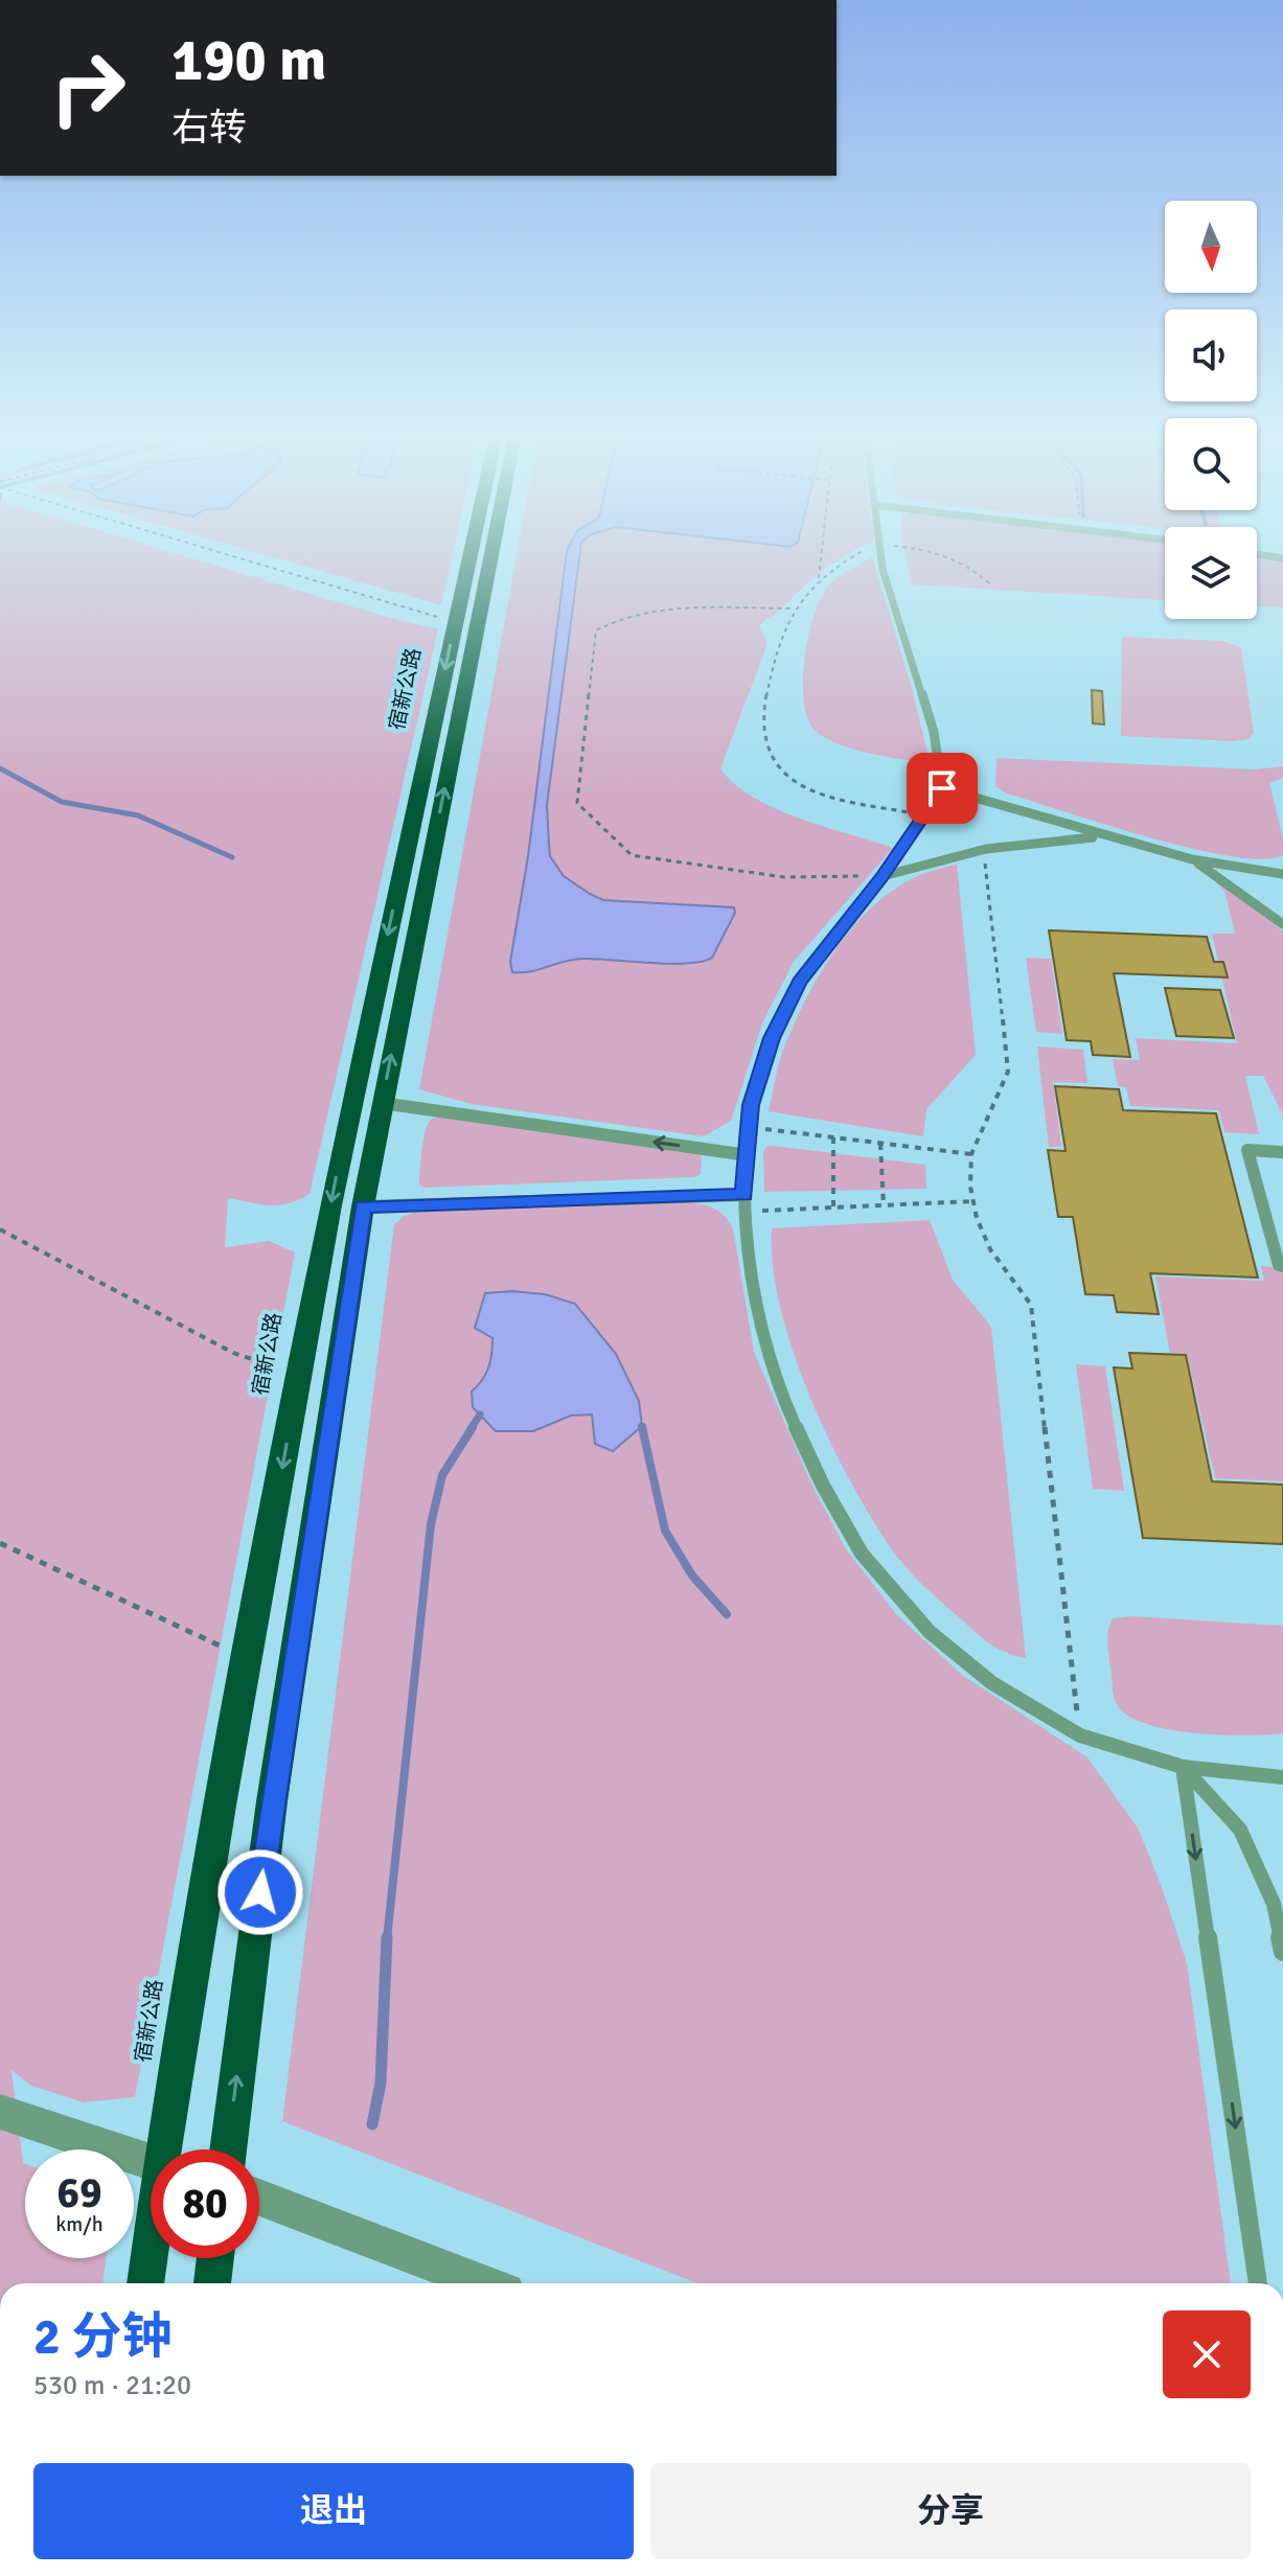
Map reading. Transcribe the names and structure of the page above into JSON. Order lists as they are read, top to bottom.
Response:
{
  "streets": {
    "highway": ["宿新公路"]
  },
  "north": "bottom",
  "page": {
    "turn": ["190 m", "右转"],
    "speed": "69 km/h",
    "limit": "80",
    "heading": ["2 分钟", "530 m · 21:20"],
    "buttons": ["退出", "分享"]
  }
}
